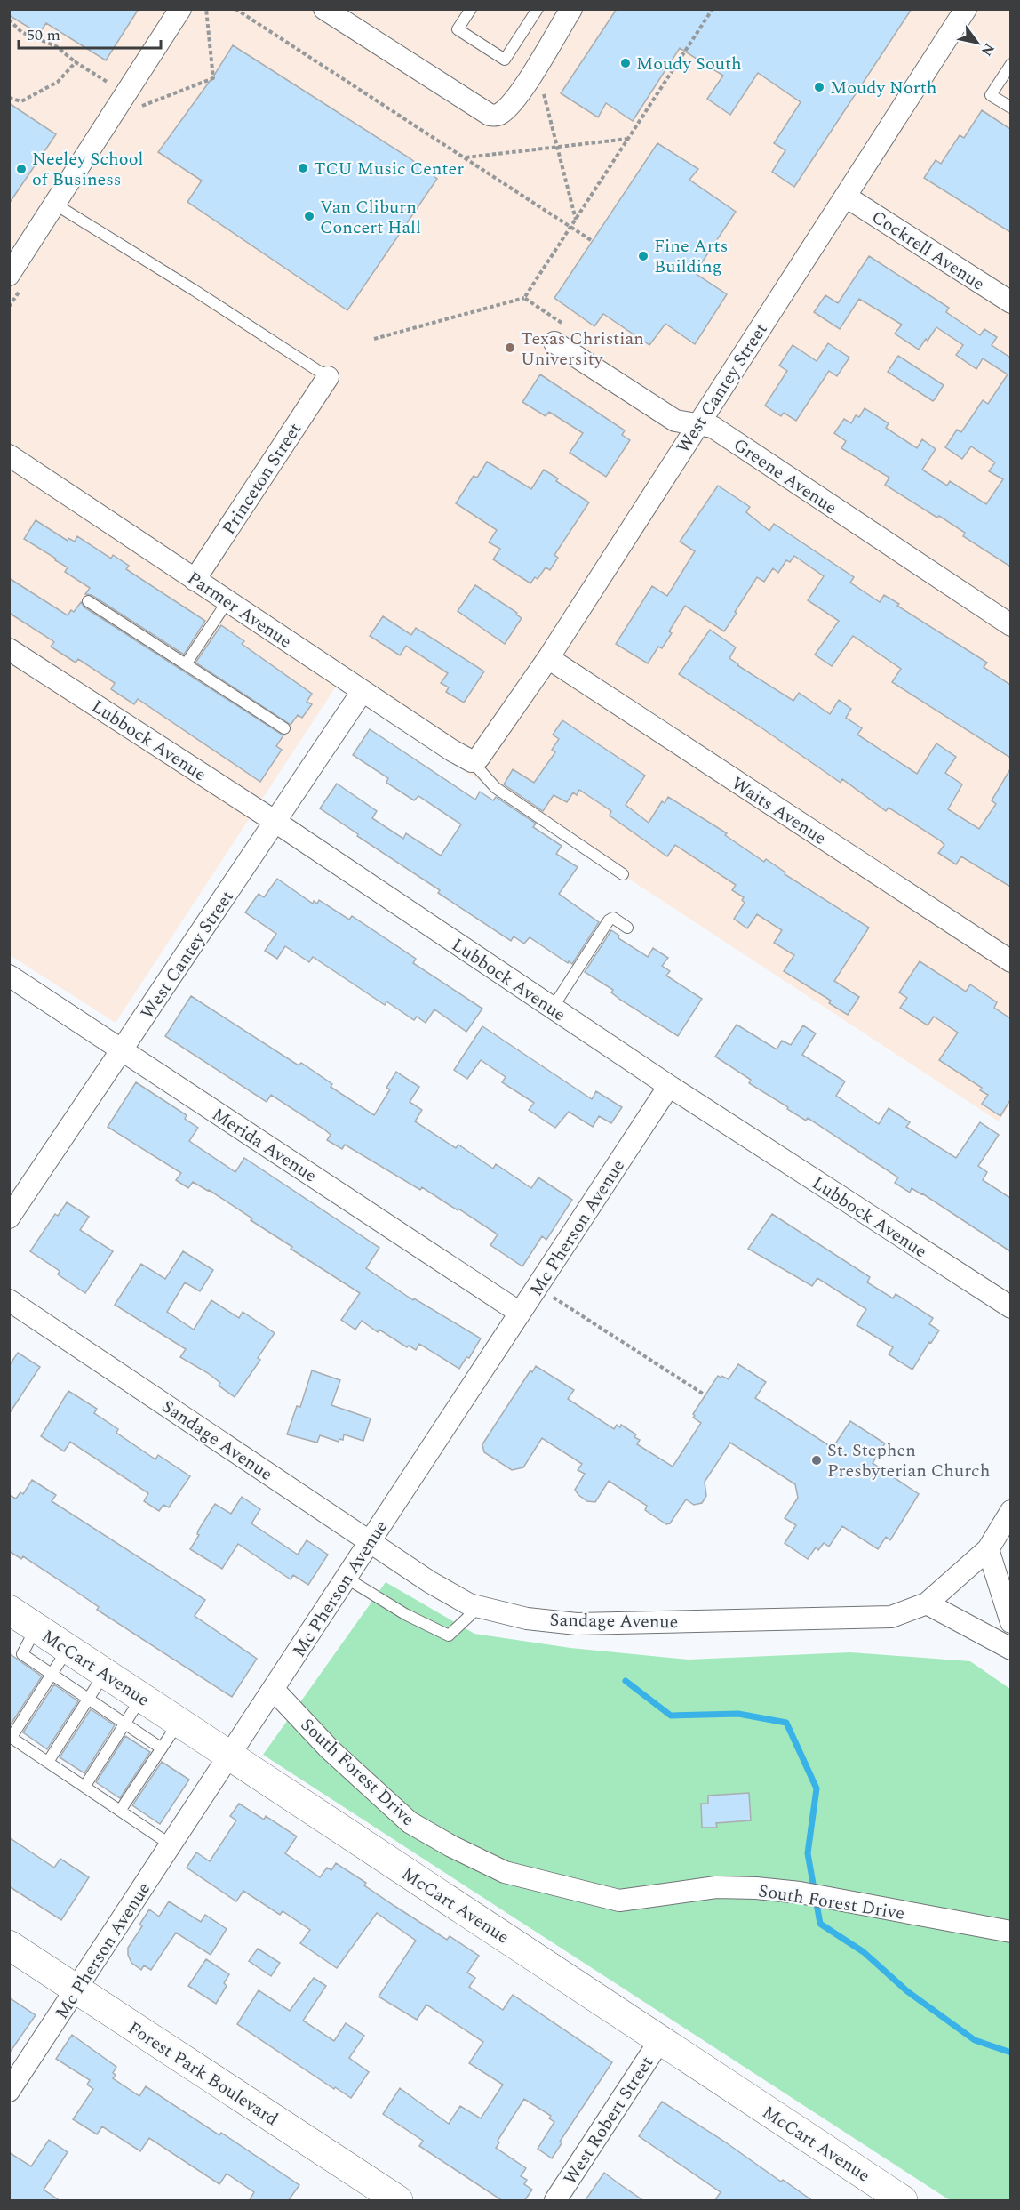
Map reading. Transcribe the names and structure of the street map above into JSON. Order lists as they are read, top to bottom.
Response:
{
  "streets": {
    "street": [
      "Cockrell Avenue",
      "West Cantey Street",
      "Greene Avenue",
      "Princeton Street",
      "Parmer Avenue",
      "Lubbock Avenue",
      "Waits Avenue",
      "Merida Avenue",
      "Mc Pherson Avenue",
      "Sandage Avenue",
      "McCart Avenue",
      "South Forest Drive",
      "Forest Park Boulevard",
      "West Robert Street"
    ]
  },
  "crossings": [
    ["Cockrell Avenue", "West Cantey Street"],
    ["West Cantey Street", "Greene Avenue"],
    ["West Cantey Street", "Parmer Avenue"],
    ["West Cantey Street", "Lubbock Avenue"],
    ["West Cantey Street", "Waits Avenue"],
    ["West Cantey Street", "Merida Avenue"],
    ["Princeton Street", "Parmer Avenue"],
    ["Lubbock Avenue", "Mc Pherson Avenue"],
    ["Merida Avenue", "Mc Pherson Avenue"],
    ["Mc Pherson Avenue", "Sandage Avenue"],
    ["Mc Pherson Avenue", "McCart Avenue"],
    ["Mc Pherson Avenue", "South Forest Drive"],
    ["Mc Pherson Avenue", "Forest Park Boulevard"],
    ["McCart Avenue", "West Robert Street"]
  ],
  "places": [
    "Moudy South",
    "Moudy North",
    "TCU Music Center",
    "Neeley School of Business",
    "Van Cliburn Concert Hall",
    "Fine Arts Building",
    "Texas Christian University",
    "St. Stephen Presbyterian Church"
  ],
  "scale_bar": "50 m",
  "north": "bottom right"
}
